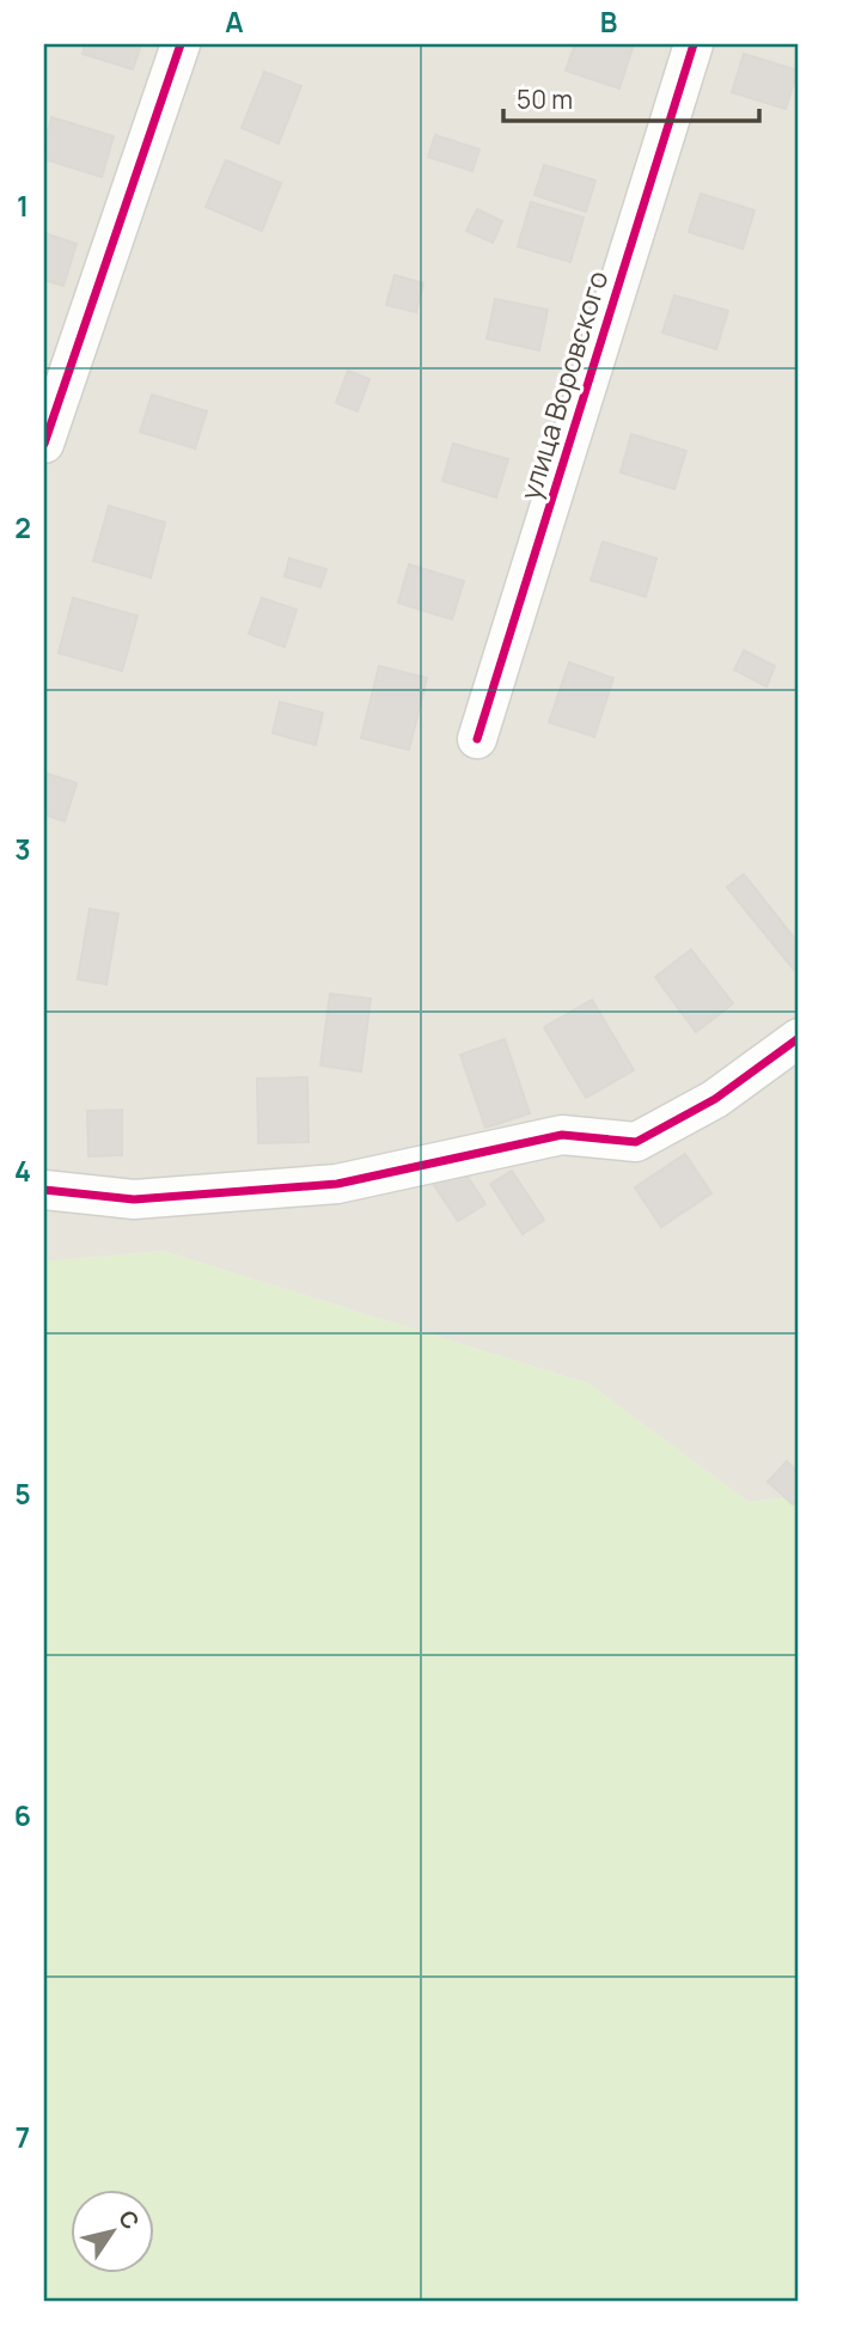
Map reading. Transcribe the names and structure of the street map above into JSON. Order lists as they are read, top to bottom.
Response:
{
  "streets": {
    "street": ["улица Воровского"]
  },
  "scale_bar": "50 m",
  "north": "top right",
  "grid": {
    "columns": ["A", "B"],
    "rows": [
      "1",
      "2",
      "3",
      "4",
      "5",
      "6",
      "7"
    ]
  }
}
